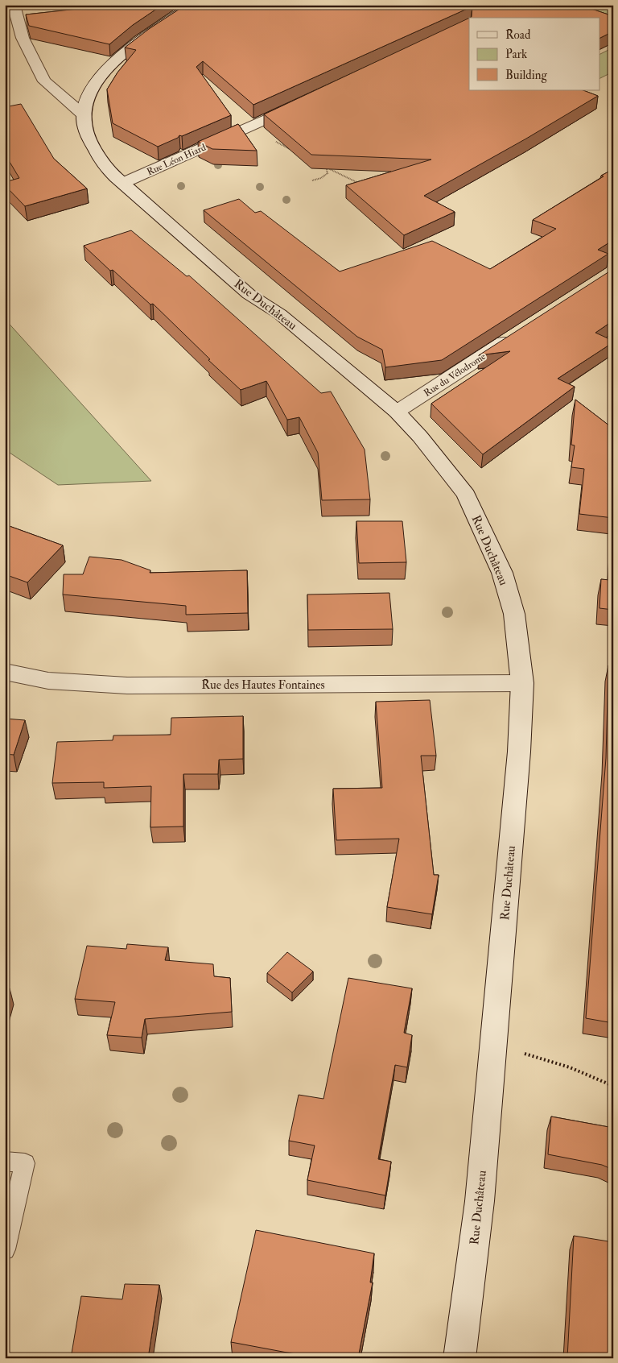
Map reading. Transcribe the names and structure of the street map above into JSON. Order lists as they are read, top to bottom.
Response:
{
  "streets": {
    "street": [
      "Rue Léon Hiard",
      "Rue Duchâteau",
      "Rue du Vélodrome",
      "Rue des Hautes Fontaines"
    ]
  },
  "crossings": [
    ["Rue Léon Hiard", "Rue Duchâteau"],
    ["Rue Duchâteau", "Rue du Vélodrome"],
    ["Rue Duchâteau", "Rue des Hautes Fontaines"]
  ],
  "legend": ["Road", "Park", "Building"]
}
